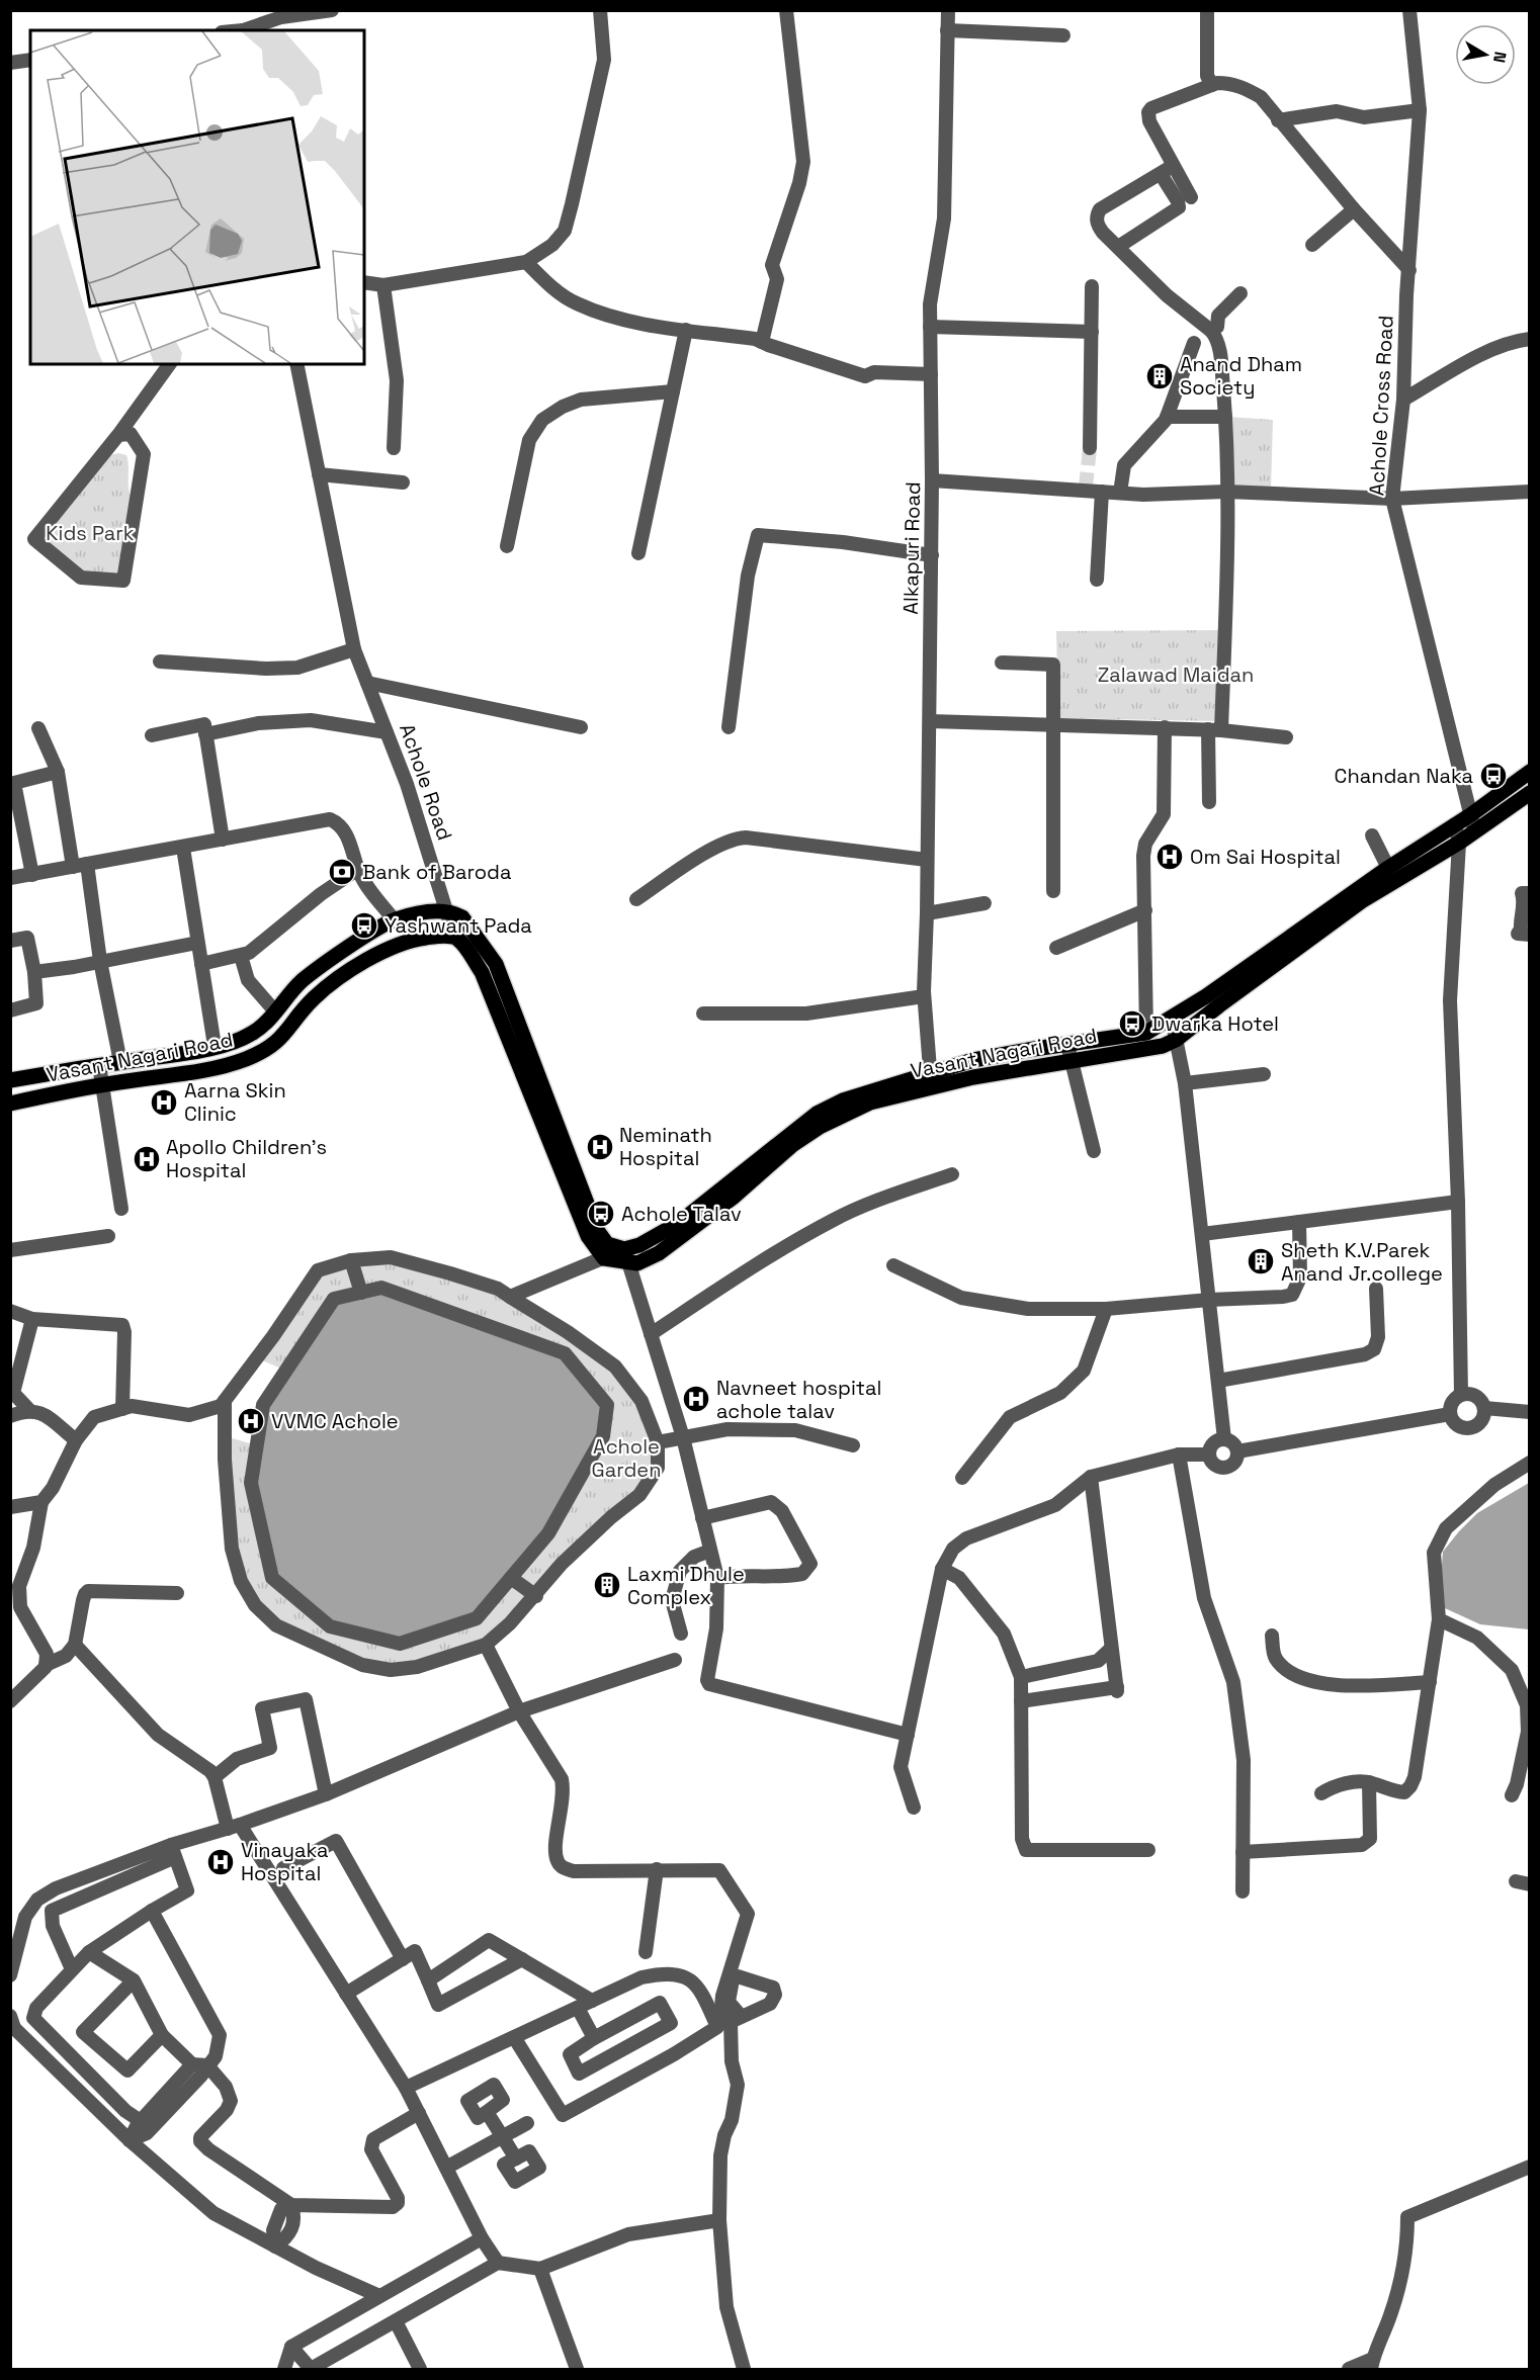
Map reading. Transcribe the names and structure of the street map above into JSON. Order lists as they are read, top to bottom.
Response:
{
  "streets": {
    "main road": ["Achole Road", "Vasant Nagari Road"],
    "street": ["Achole Cross Road", "Alkapuri Road"]
  },
  "crossings": [
    ["Achole Cross Road", "Vasant Nagari Road"],
    ["Alkapuri Road", "Vasant Nagari Road"],
    ["Achole Road", "Vasant Nagari Road"]
  ],
  "parks": ["Kids Park", "Zalawad Maidan", "Achole Garden"],
  "places": {
    "building": ["Anand Dham Society", "Sheth K.V.Parek Anand Jr.college", "Laxmi Dhule Complex"],
    "bus stop": [
      "Chandan Naka",
      "Yashwant Pada",
      "Dwarka Hotel",
      "Achole Talav"
    ],
    "hospital": [
      "Om Sai Hospital",
      "Aarna Skin Clinic",
      "Neminath Hospital",
      "Apollo Children's Hospital",
      "Navneet hospital achole talav",
      "VVMC Achole",
      "Vinayaka Hospital"
    ],
    "bank": ["Bank of Baroda"]
  },
  "north": "right"
}
